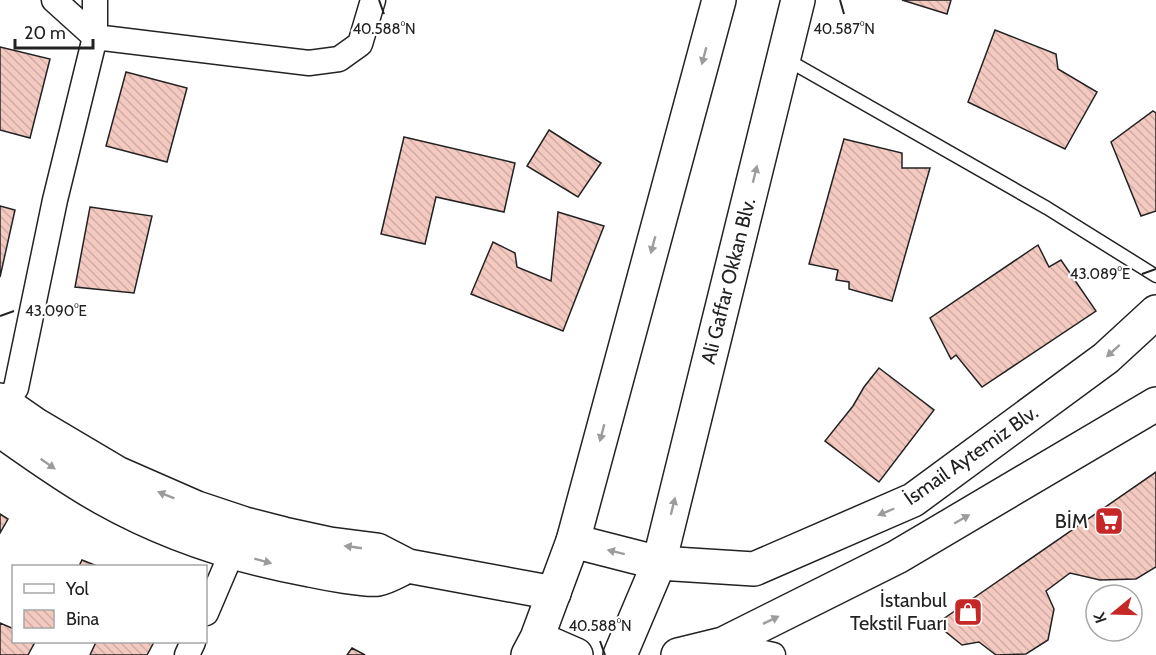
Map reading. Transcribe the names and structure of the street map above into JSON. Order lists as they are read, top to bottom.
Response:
{
  "streets": {
    "main road": ["Ali Gaffar Okkan Blv.", "İsmail Aytemiz Blv."]
  },
  "crossings": [
    ["Ali Gaffar Okkan Blv.", "İsmail Aytemiz Blv."]
  ],
  "places": {
    "supermarket": ["BİM"],
    "shop": ["İstanbul Tekstil Fuarı"]
  },
  "legend": ["Yol", "Bina"],
  "scale_bar": "20 m",
  "north": "left",
  "coordinates": [
    "40.588°N",
    "40.587°N",
    "43.089°E",
    "43.090°E"
  ]
}
